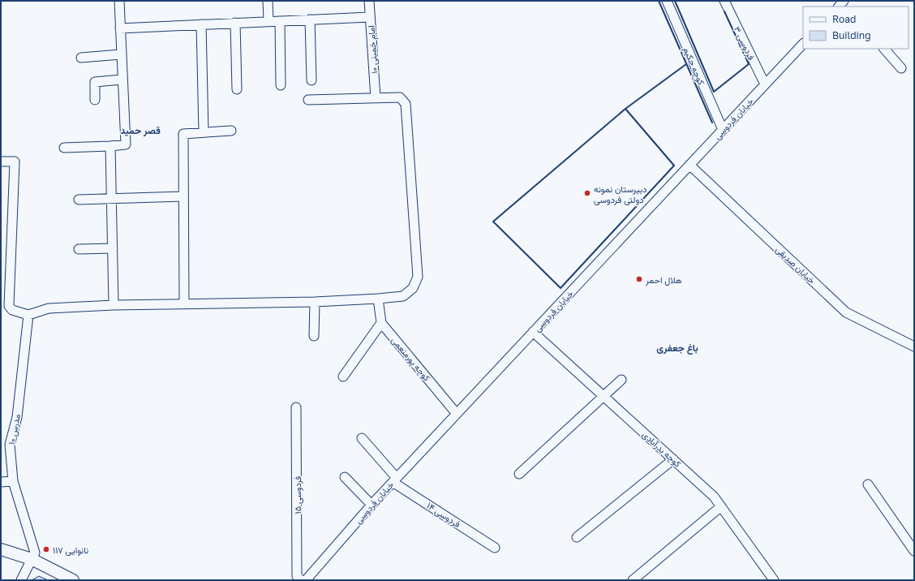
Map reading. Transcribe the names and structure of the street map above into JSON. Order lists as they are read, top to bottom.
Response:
{
  "streets": {
    "street": [
      "فردوسی ۳",
      "امام خمینی ۱۰",
      "کوچه حکیم",
      "خیابان فردوسی",
      "خیابان صدیقی",
      "کوچه پورمنعمی",
      "مدرس ۱۰",
      "کوچه بدرآبادی",
      "فردوسی ۱۵",
      "فردوسی ۱۴"
    ]
  },
  "crossings": [
    ["فردوسی ۳", "خیابان فردوسی"],
    ["کوچه حکیم", "خیابان فردوسی"],
    ["خیابان فردوسی", "خیابان صدیقی"],
    ["خیابان فردوسی", "کوچه پورمنعمی"],
    ["خیابان فردوسی", "کوچه بدرآبادی"],
    ["خیابان فردوسی", "فردوسی ۱۴"]
  ],
  "districts": ["قصر حمید", "باغ جعفری"],
  "places": ["دبیرستان نمونه دولتی فردوسی", "هلال احمر", "نانوایی ۱۱۷"],
  "legend": ["Road", "Building"]
}
